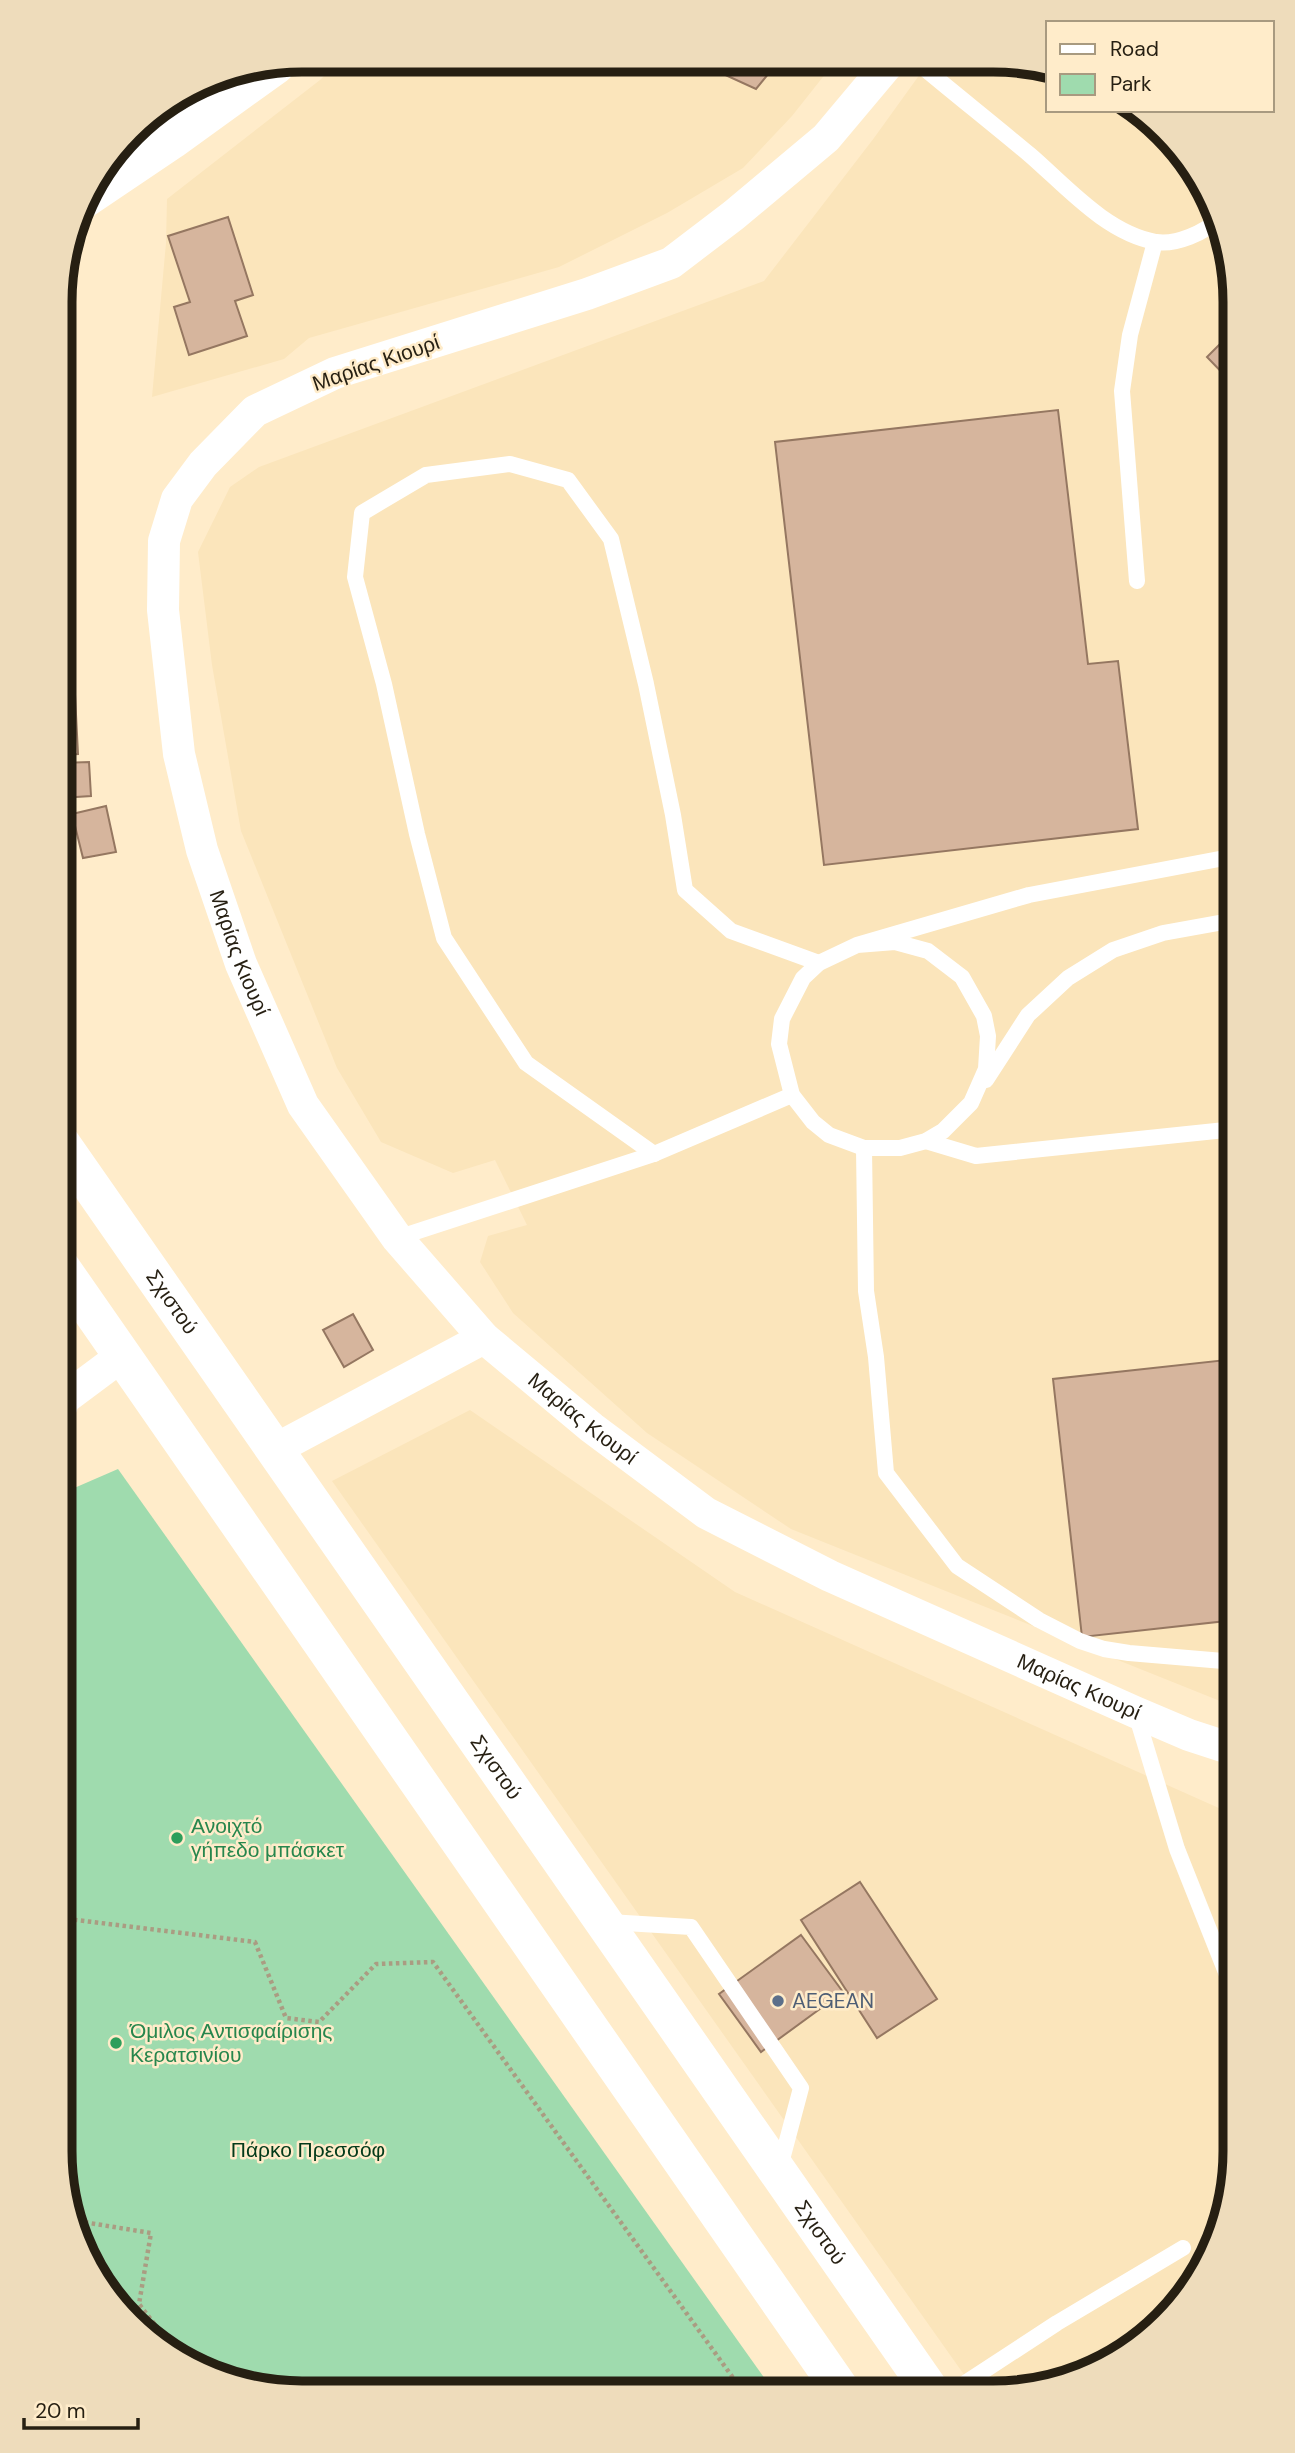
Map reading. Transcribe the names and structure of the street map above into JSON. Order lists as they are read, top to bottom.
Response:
{
  "streets": {
    "main road": ["Σχιστού"],
    "street": ["Μαρίας Κιουρί"]
  },
  "parks": ["Πάρκο Πρεσσόφ"],
  "places": ["Ανοιχτό γήπεδο μπάσκετ", "AEGEAN", "Όμιλος Αντισφαίρισης Κερατσινίου"],
  "legend": ["Road", "Park"],
  "scale_bar": "20 m"
}
